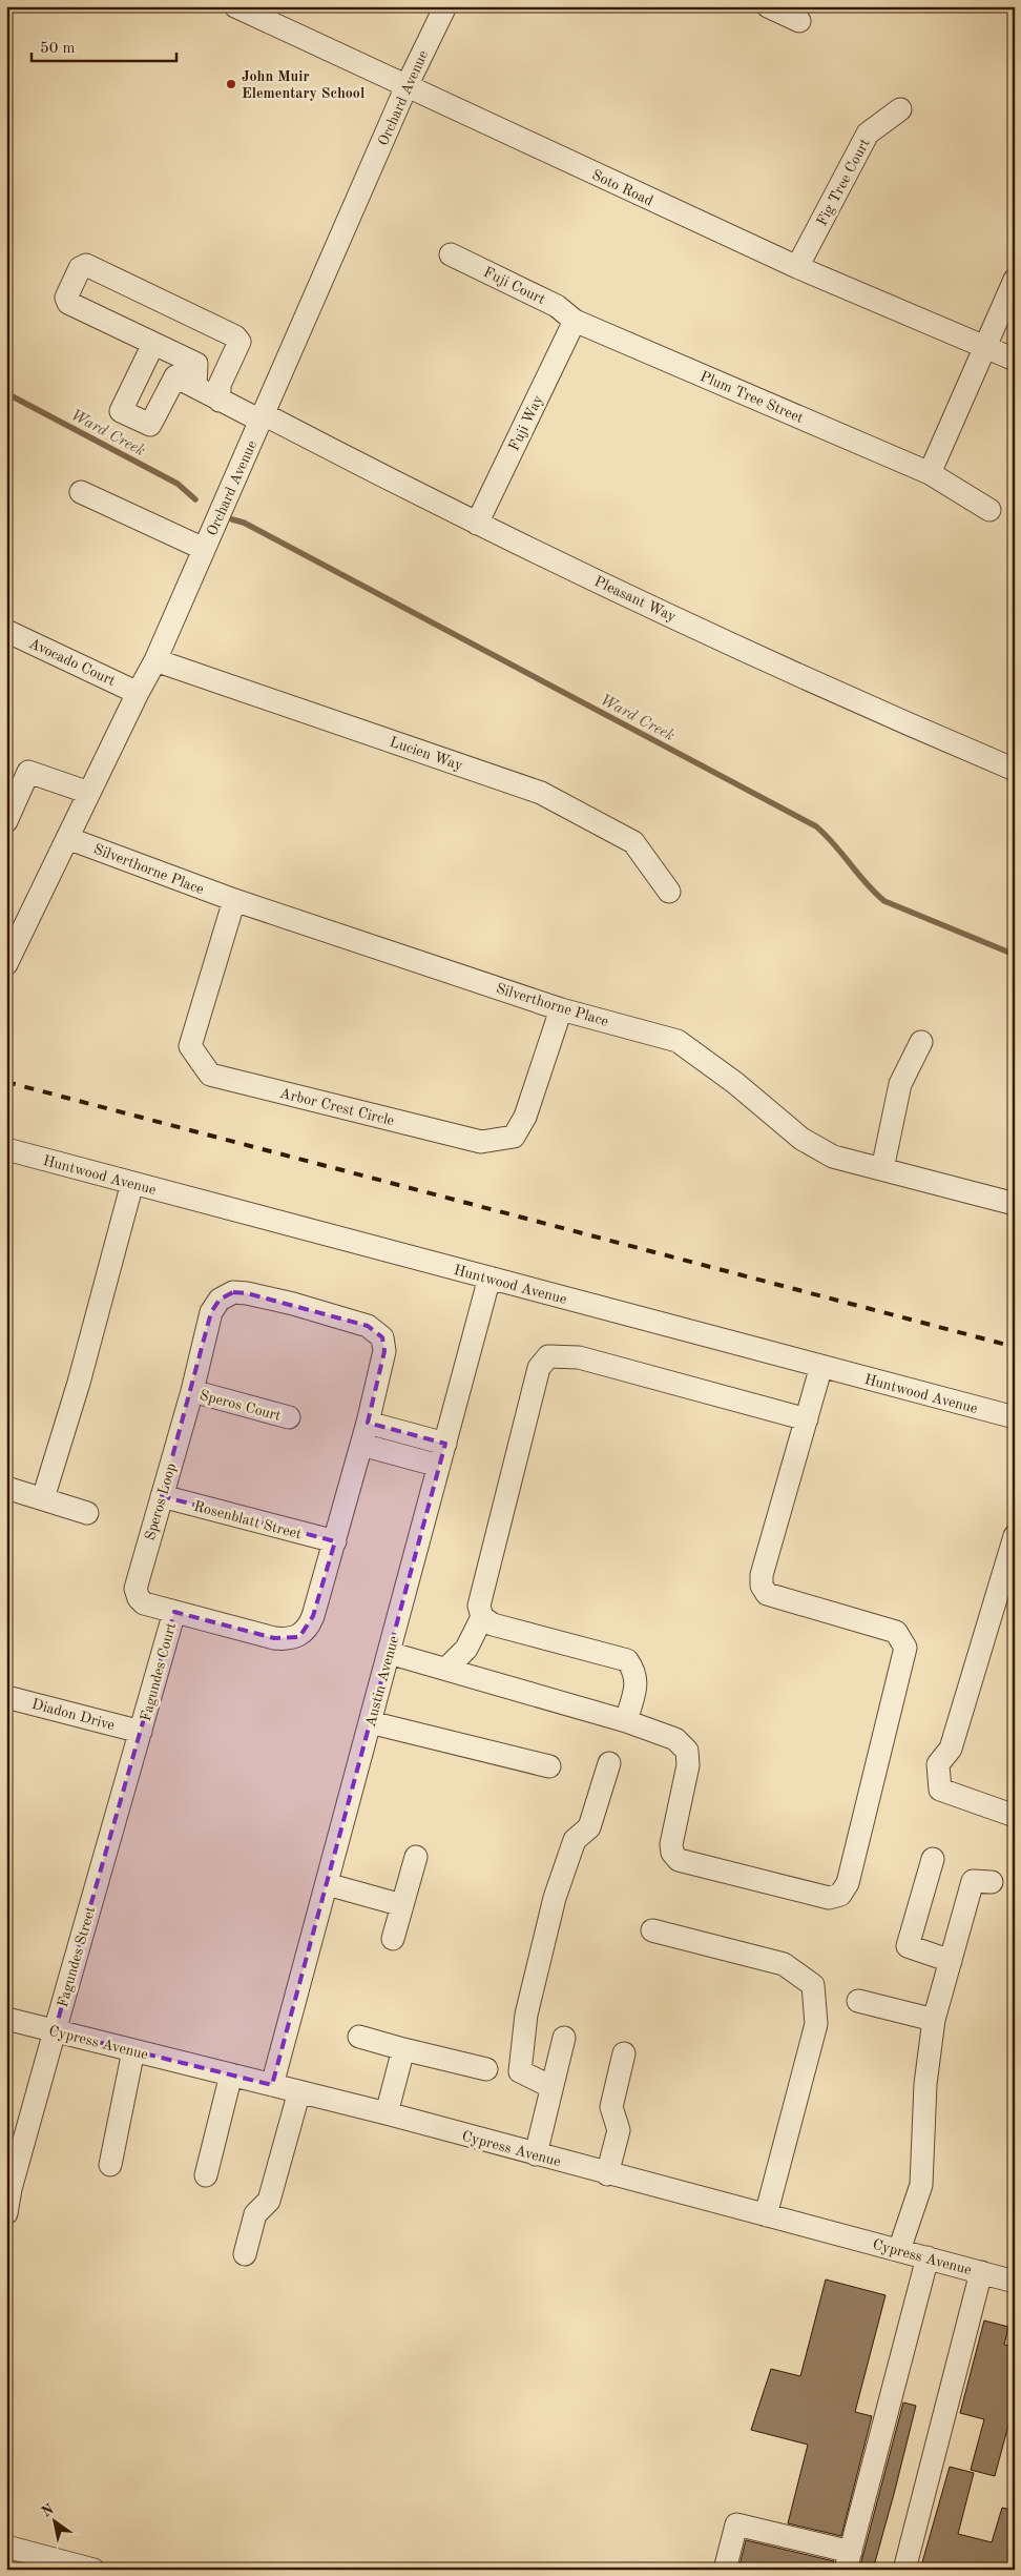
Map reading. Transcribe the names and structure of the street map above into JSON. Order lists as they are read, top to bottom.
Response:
{
  "streets": {
    "street": [
      "Orchard Avenue",
      "Fig Tree Court",
      "Soto Road",
      "Fuji Court",
      "Plum Tree Street",
      "Fuji Way",
      "Pleasant Way",
      "Avocado Court",
      "Lucien Way",
      "Silverthorne Place",
      "Arbor Crest Circle",
      "Huntwood Avenue",
      "Speros Court",
      "Speros Loop",
      "Rosenblatt Street",
      "Fagundes Court",
      "Austin Avenue",
      "Diadon Drive",
      "Fagundes Street",
      "Cypress Avenue"
    ]
  },
  "crossings": [
    ["Orchard Avenue", "Soto Road"],
    ["Orchard Avenue", "Pleasant Way"],
    ["Orchard Avenue", "Avocado Court"],
    ["Orchard Avenue", "Lucien Way"],
    ["Orchard Avenue", "Silverthorne Place"],
    ["Fig Tree Court", "Soto Road"],
    ["Fuji Court", "Plum Tree Street"],
    ["Fuji Court", "Fuji Way"],
    ["Plum Tree Street", "Fuji Way"],
    ["Fuji Way", "Pleasant Way"],
    ["Silverthorne Place", "Arbor Crest Circle"],
    ["Huntwood Avenue", "Austin Avenue"],
    ["Speros Court", "Speros Loop"],
    ["Speros Loop", "Rosenblatt Street"],
    ["Speros Loop", "Fagundes Court"],
    ["Fagundes Court", "Diadon Drive"],
    ["Fagundes Court", "Fagundes Street"],
    ["Austin Avenue", "Cypress Avenue"],
    ["Diadon Drive", "Fagundes Street"],
    ["Fagundes Street", "Cypress Avenue"]
  ],
  "water": ["Ward Creek"],
  "places": ["John Muir Elementary School"],
  "scale_bar": "50 m",
  "north": "top left"
}
